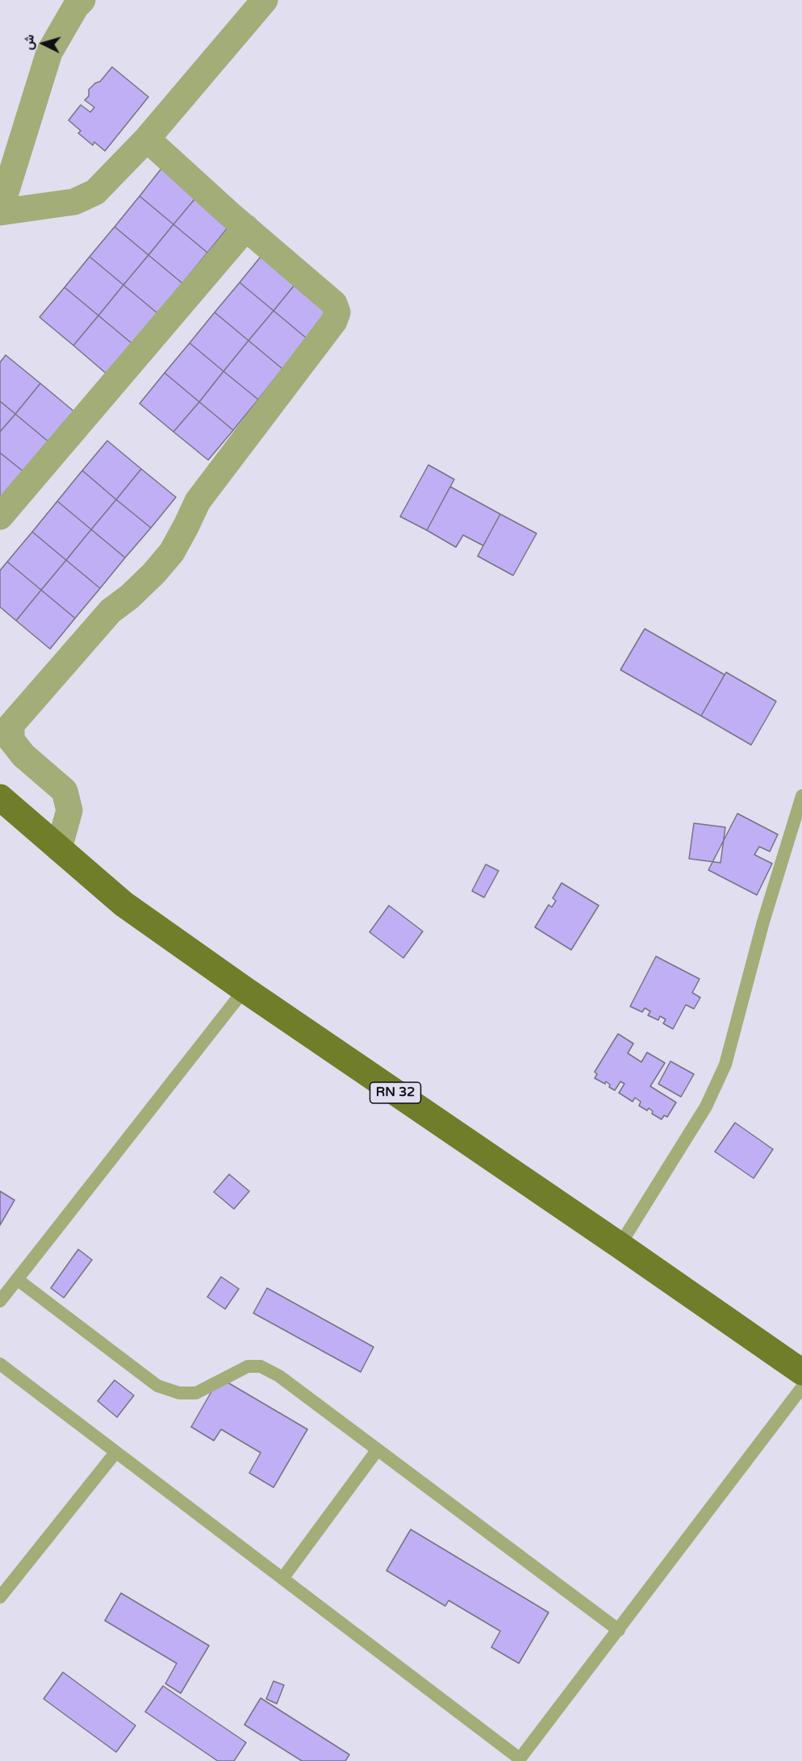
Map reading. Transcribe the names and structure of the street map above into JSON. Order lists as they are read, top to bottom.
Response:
{
  "streets": {
    "main road": ["RN 32"]
  },
  "north": "left"
}
